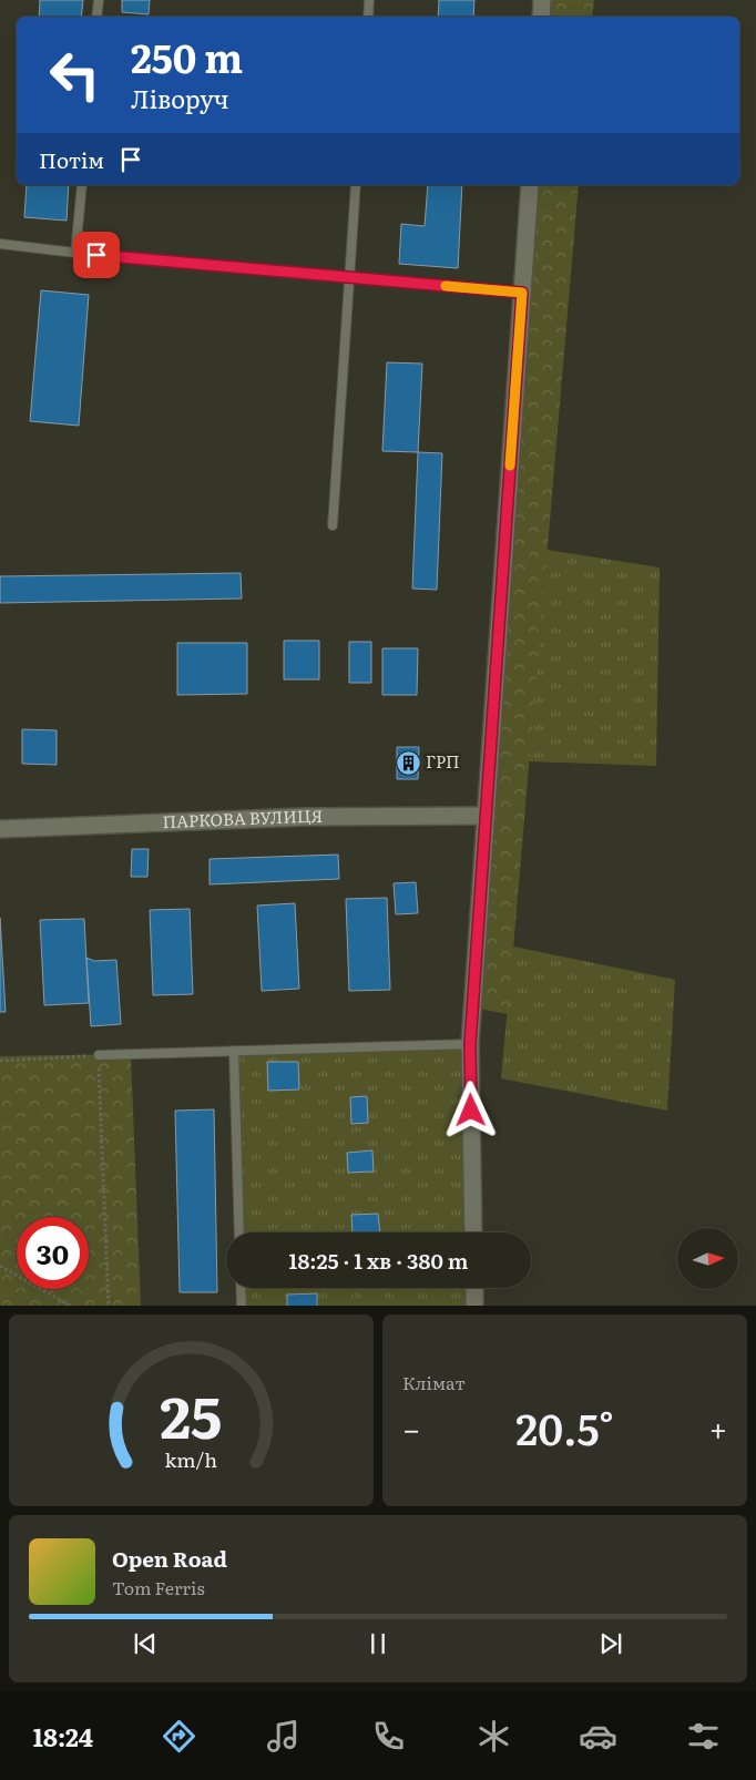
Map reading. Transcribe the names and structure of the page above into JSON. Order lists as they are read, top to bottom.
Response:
{
  "streets": {
    "street": ["ПАРКОВА ВУЛИЦЯ"]
  },
  "places": {
    "building": ["ГРП"]
  },
  "north": "right",
  "page": {
    "turn": ["250 m", "Ліворуч"],
    "then": "Потім",
    "limit": "30",
    "trip": "18:25 · 1 хв · 380 m",
    "tile": "Клімат",
    "heat": ["−", "20.5°", "+"],
    "song": ["Open Road", "Tom Ferris"],
    "tabs": "18:24",
    "gauge": ["25", "km/h"]
  }
}
